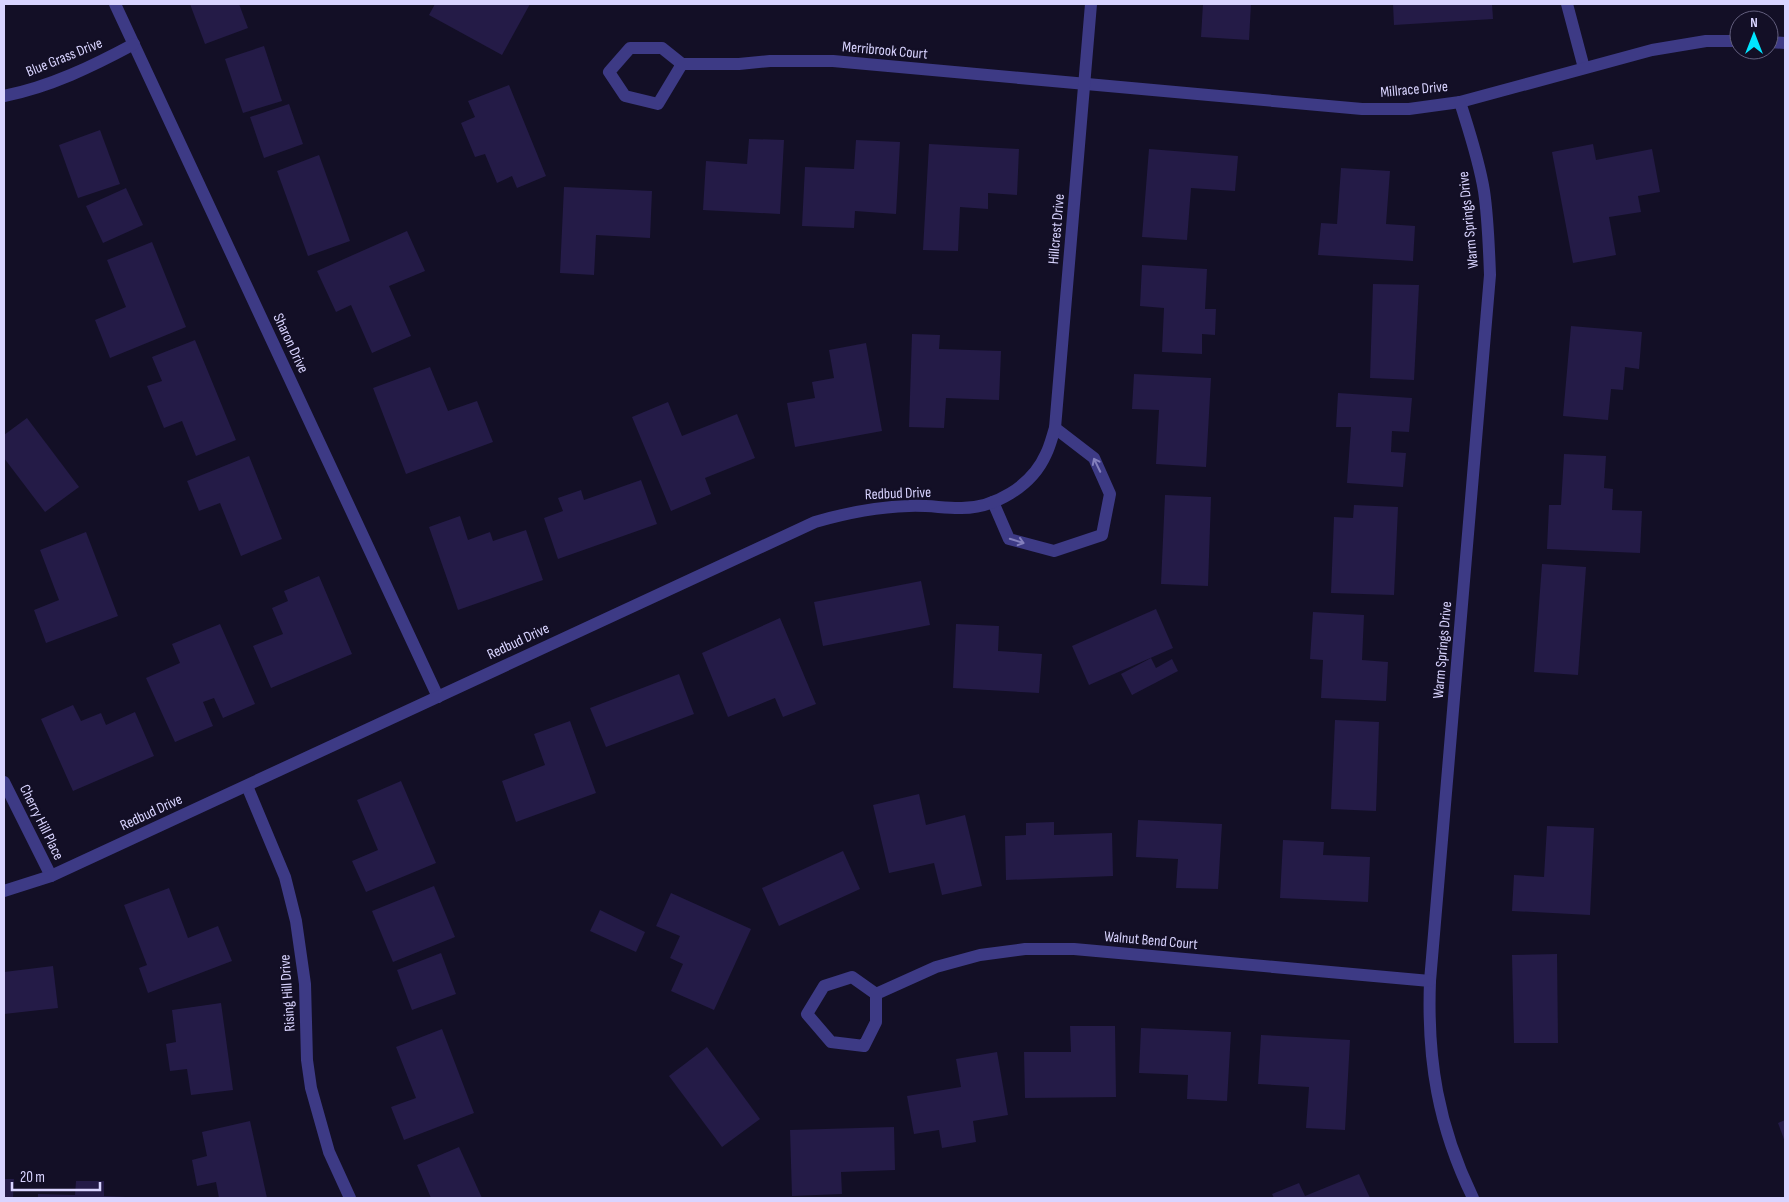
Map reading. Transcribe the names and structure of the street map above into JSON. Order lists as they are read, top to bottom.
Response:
{
  "streets": {
    "street": [
      "Merribrook Court",
      "Blue Grass Drive",
      "Millrace Drive",
      "Warm Springs Drive",
      "Hillcrest Drive",
      "Sharon Drive",
      "Redbud Drive",
      "Cherry Hill Place",
      "Walnut Bend Court",
      "Rising Hill Drive"
    ]
  },
  "crossings": [
    ["Merribrook Court", "Millrace Drive"],
    ["Merribrook Court", "Hillcrest Drive"],
    ["Blue Grass Drive", "Sharon Drive"],
    ["Millrace Drive", "Warm Springs Drive"],
    ["Millrace Drive", "Hillcrest Drive"],
    ["Warm Springs Drive", "Walnut Bend Court"],
    ["Hillcrest Drive", "Redbud Drive"],
    ["Sharon Drive", "Redbud Drive"],
    ["Redbud Drive", "Cherry Hill Place"],
    ["Redbud Drive", "Rising Hill Drive"]
  ],
  "scale_bar": "20 m",
  "north": "top"
}
